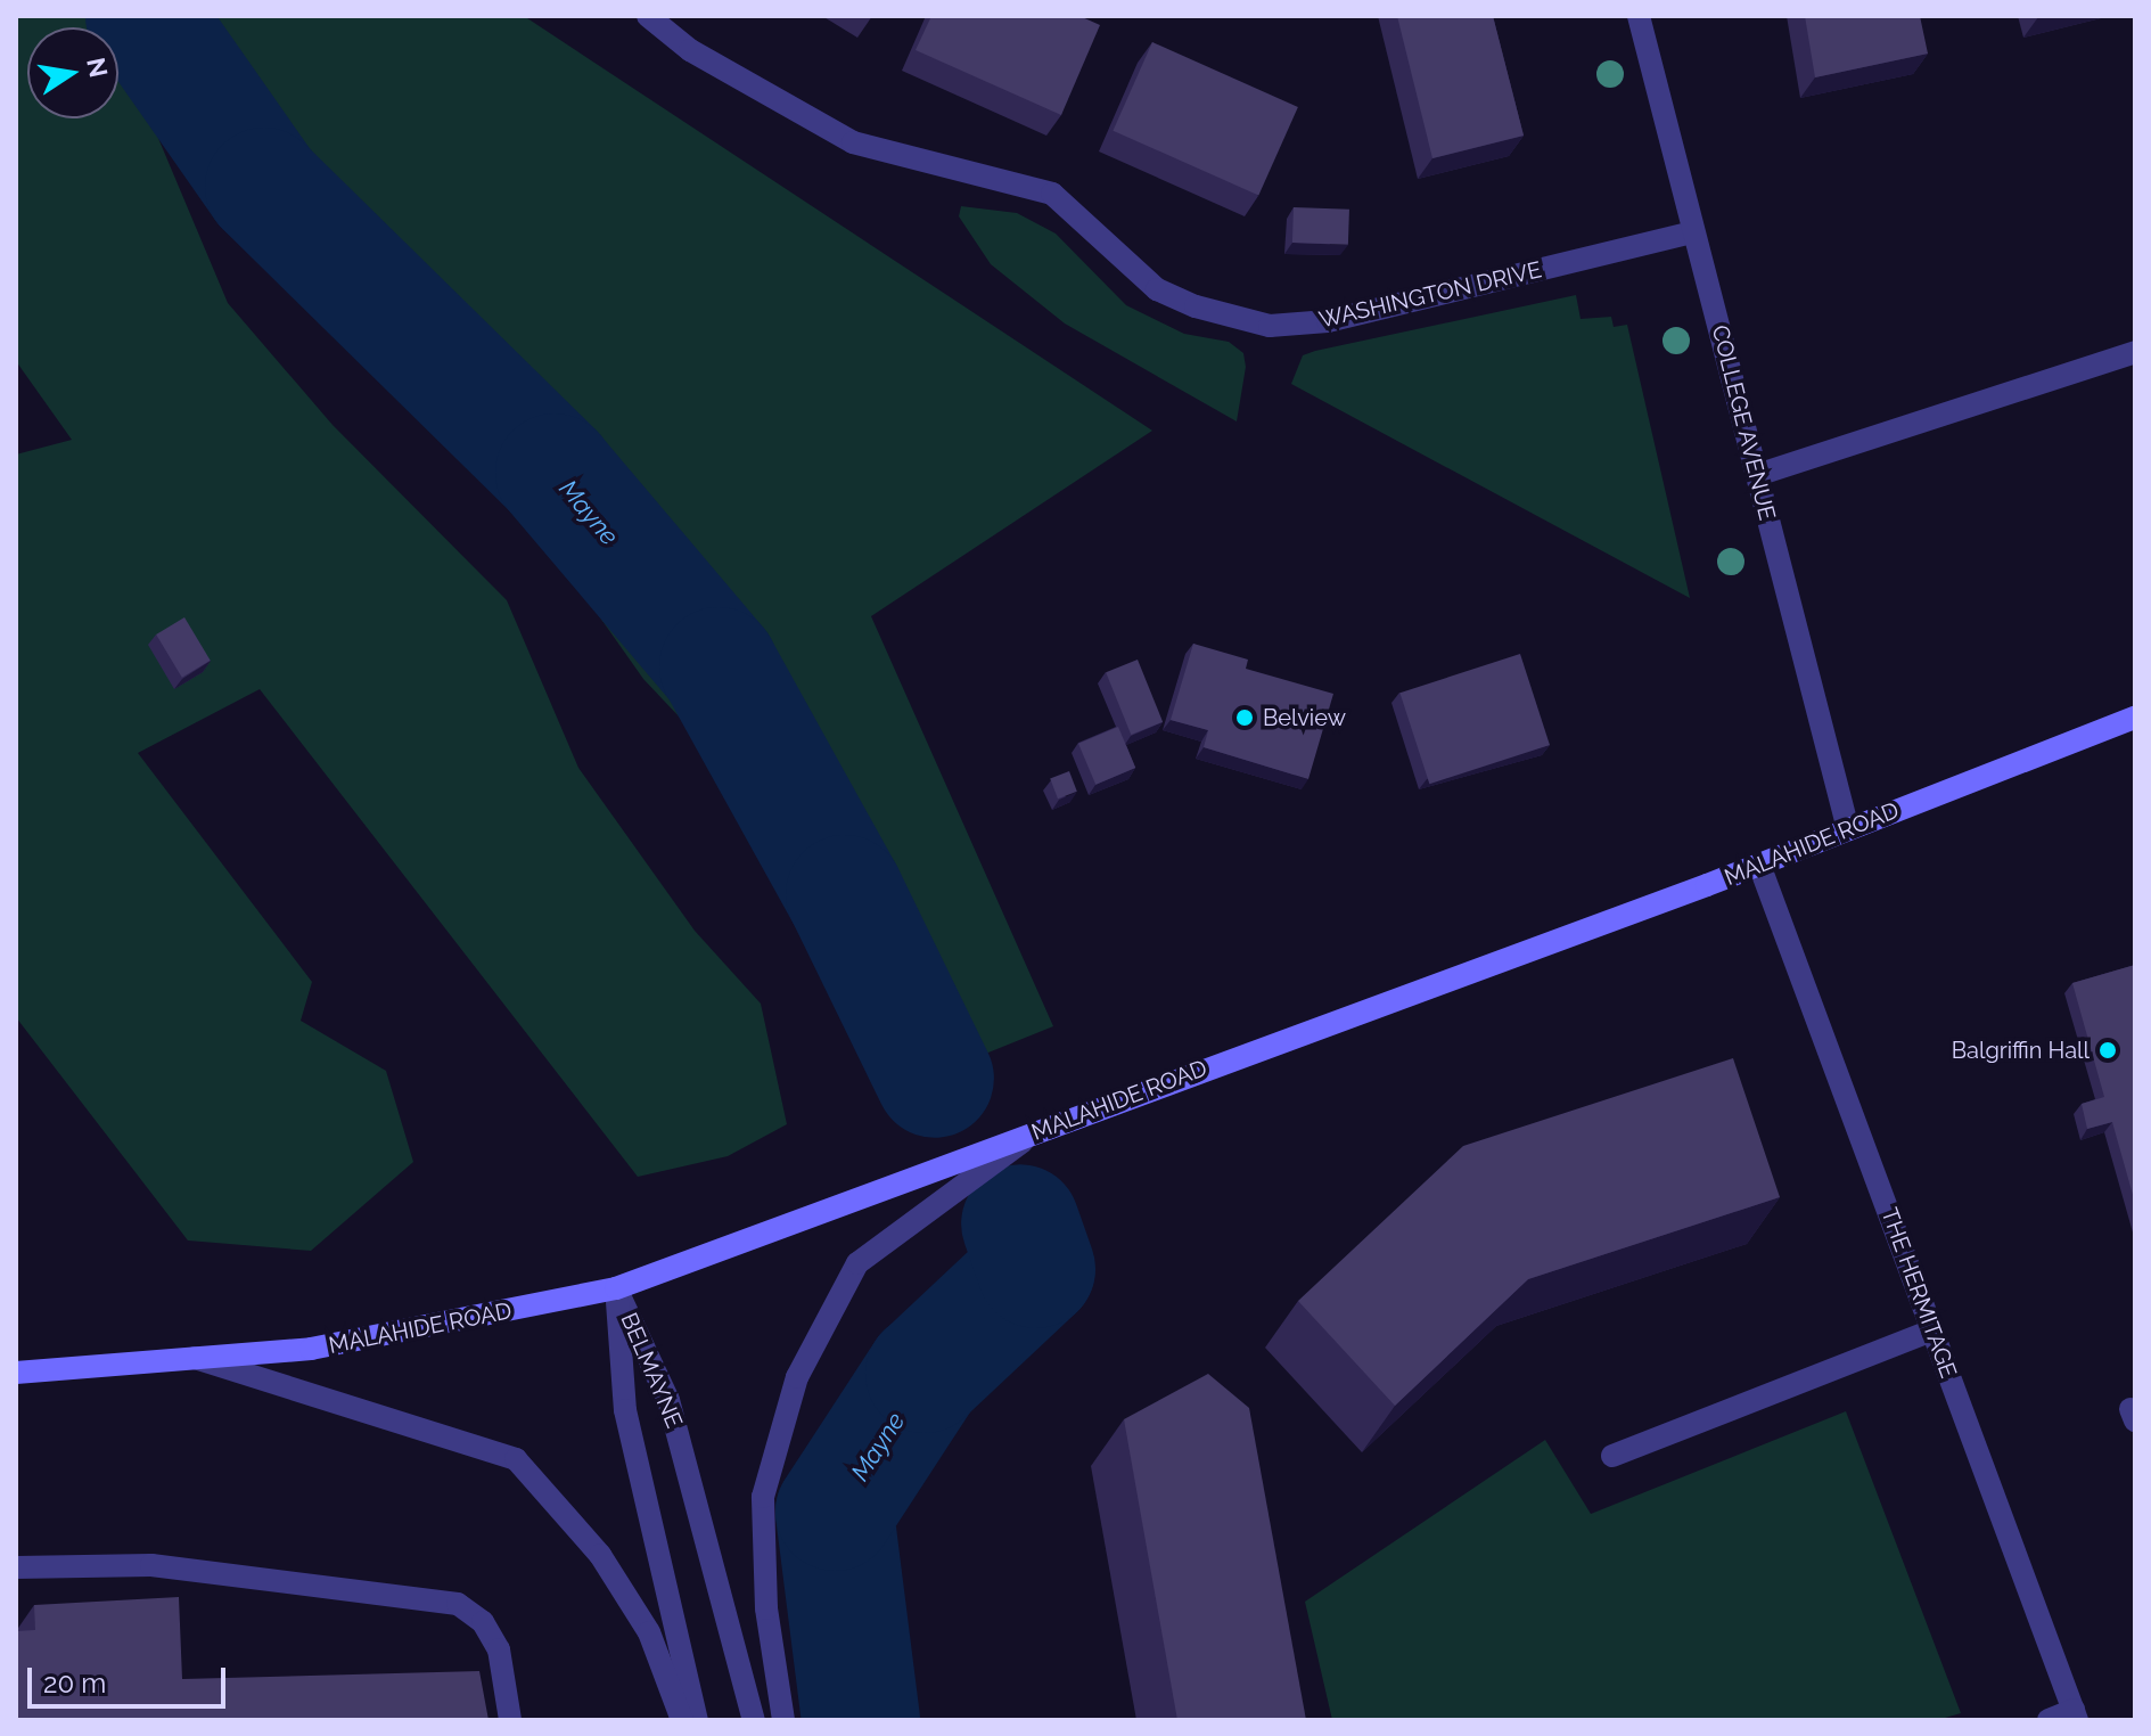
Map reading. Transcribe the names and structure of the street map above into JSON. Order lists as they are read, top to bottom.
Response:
{
  "streets": {
    "main road": ["MALAHIDE ROAD"],
    "street": [
      "WASHINGTON DRIVE",
      "COLLEGE AVENUE",
      "THE HERMITAGE",
      "BELMAYNE"
    ]
  },
  "crossings": [
    ["WASHINGTON DRIVE", "COLLEGE AVENUE"],
    ["COLLEGE AVENUE", "MALAHIDE ROAD"],
    ["MALAHIDE ROAD", "THE HERMITAGE"],
    ["MALAHIDE ROAD", "BELMAYNE"]
  ],
  "water": ["Mayne"],
  "places": ["Belview", "Balgriffin Hall"],
  "scale_bar": "20 m",
  "north": "right"
}
